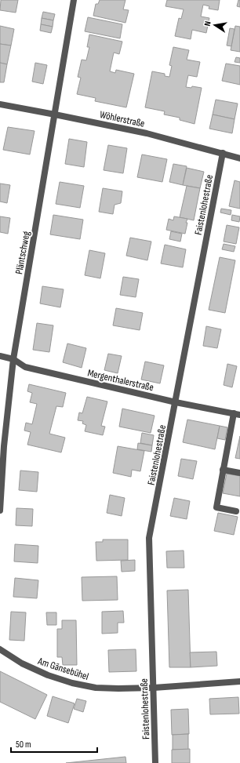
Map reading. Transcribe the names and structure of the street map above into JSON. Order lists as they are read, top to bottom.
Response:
{
  "streets": {
    "street": [
      "Wöhlerstraße",
      "Faistenlohestraße",
      "Pläntschweg",
      "Mergenthalerstraße",
      "Am Gänsebühel"
    ]
  },
  "crossings": [
    ["Wöhlerstraße", "Faistenlohestraße"],
    ["Wöhlerstraße", "Pläntschweg"],
    ["Faistenlohestraße", "Mergenthalerstraße"],
    ["Faistenlohestraße", "Am Gänsebühel"],
    ["Pläntschweg", "Mergenthalerstraße"]
  ],
  "scale_bar": "50 m",
  "north": "left"
}
